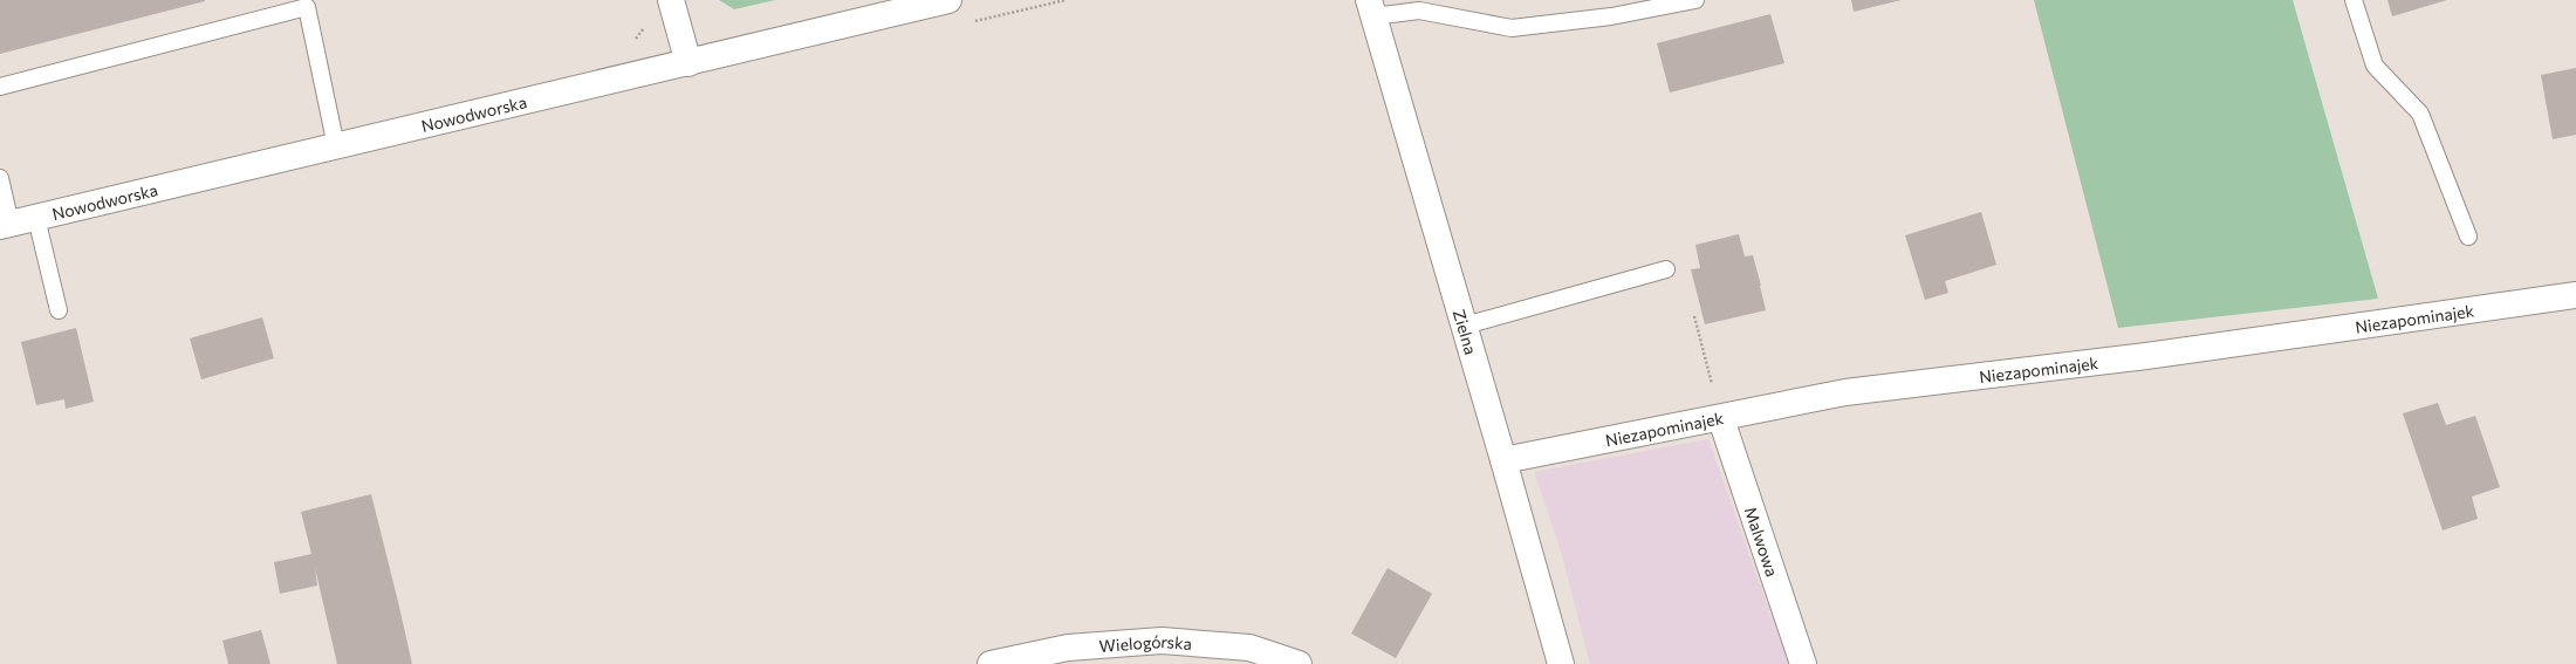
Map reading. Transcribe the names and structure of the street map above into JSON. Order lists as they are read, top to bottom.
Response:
{
  "streets": {
    "street": [
      "Nowodworska",
      "Niezapominajek",
      "Zielna",
      "Malwowa",
      "Wielogórska"
    ]
  },
  "crossings": [
    ["Niezapominajek", "Zielna"],
    ["Niezapominajek", "Malwowa"]
  ]
}
